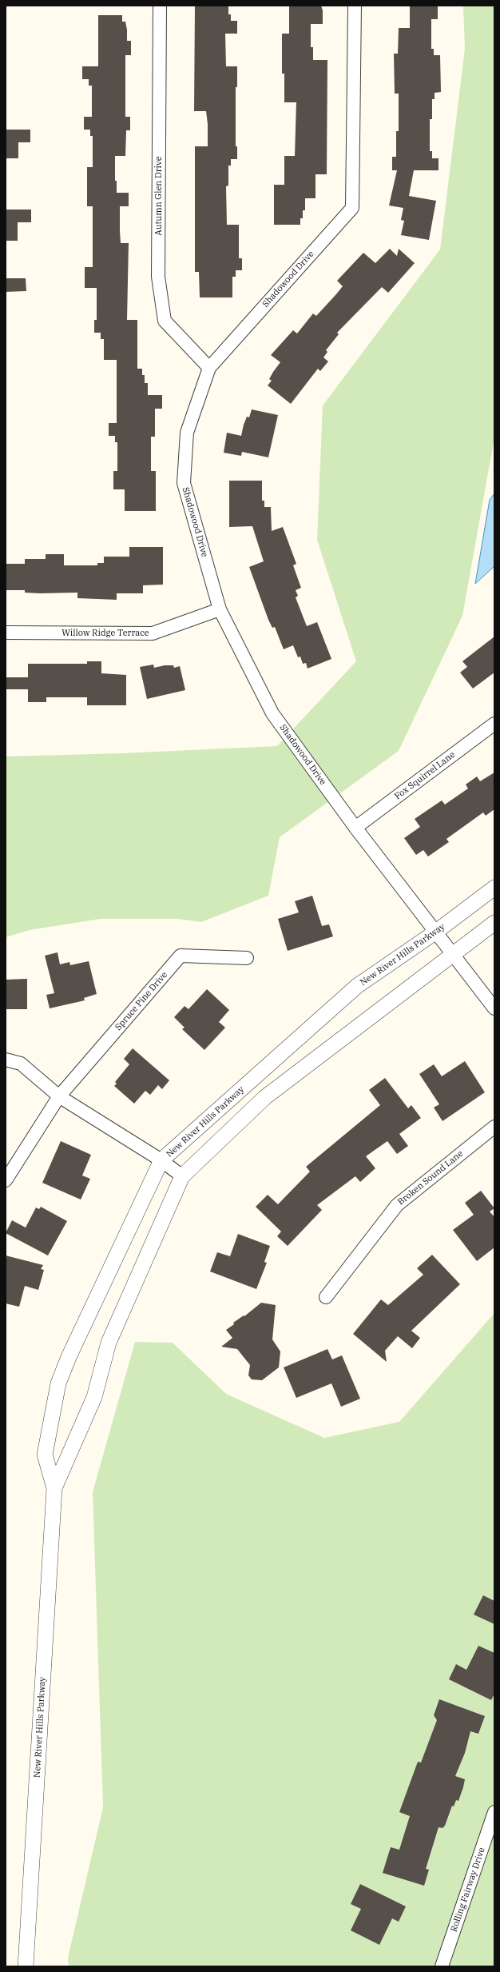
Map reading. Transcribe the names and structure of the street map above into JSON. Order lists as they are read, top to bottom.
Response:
{
  "streets": {
    "street": [
      "Autumn Glen Drive",
      "Shadowood Drive",
      "Willow Ridge Terrace",
      "Fox Squirrel Lane",
      "New River Hills Parkway",
      "Spruce Pine Drive",
      "Broken Sound Lane",
      "Rolling Fairway Drive"
    ]
  },
  "crossings": [
    ["Autumn Glen Drive", "Shadowood Drive"],
    ["Shadowood Drive", "Willow Ridge Terrace"],
    ["Shadowood Drive", "Fox Squirrel Lane"],
    ["Shadowood Drive", "New River Hills Parkway"]
  ]
}
